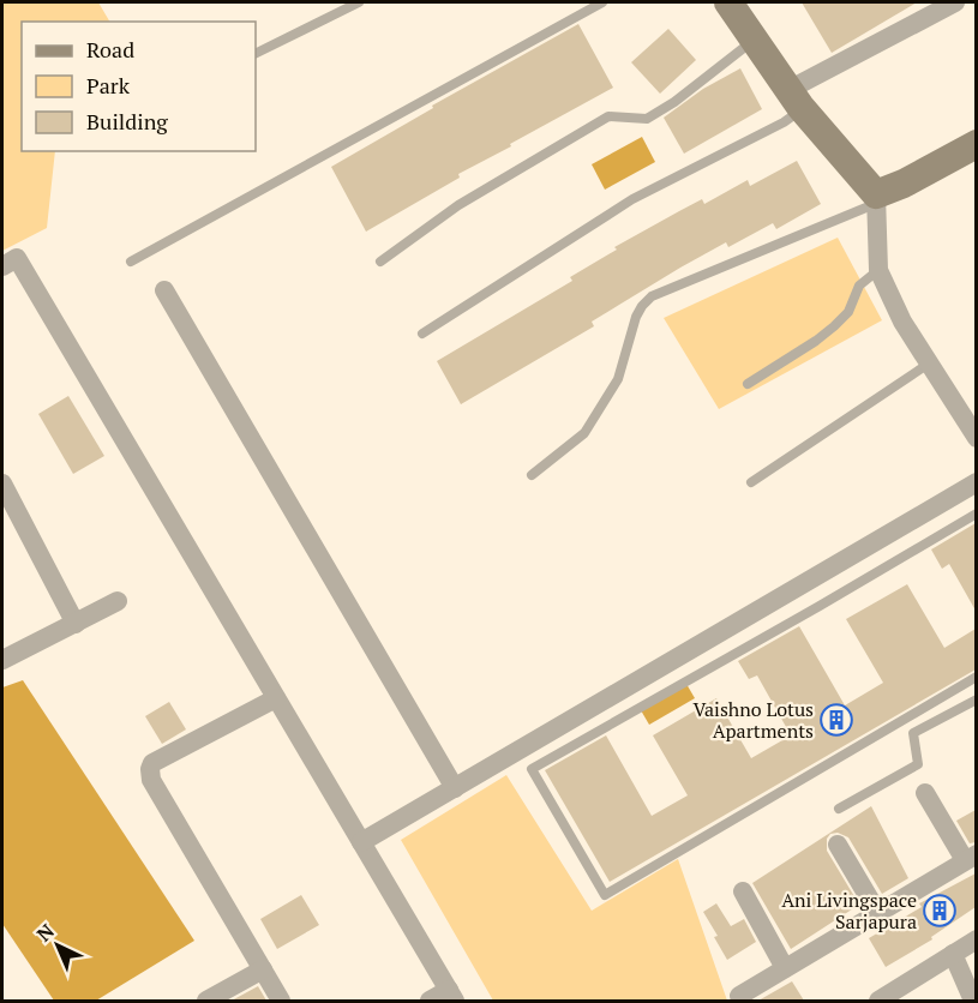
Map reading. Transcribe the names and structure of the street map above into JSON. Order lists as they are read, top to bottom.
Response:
{
  "places": {
    "building": ["Vaishno Lotus Apartments", "Ani Livingspace Sarjapura"]
  },
  "legend": ["Road", "Park", "Building"],
  "north": "top left"
}
